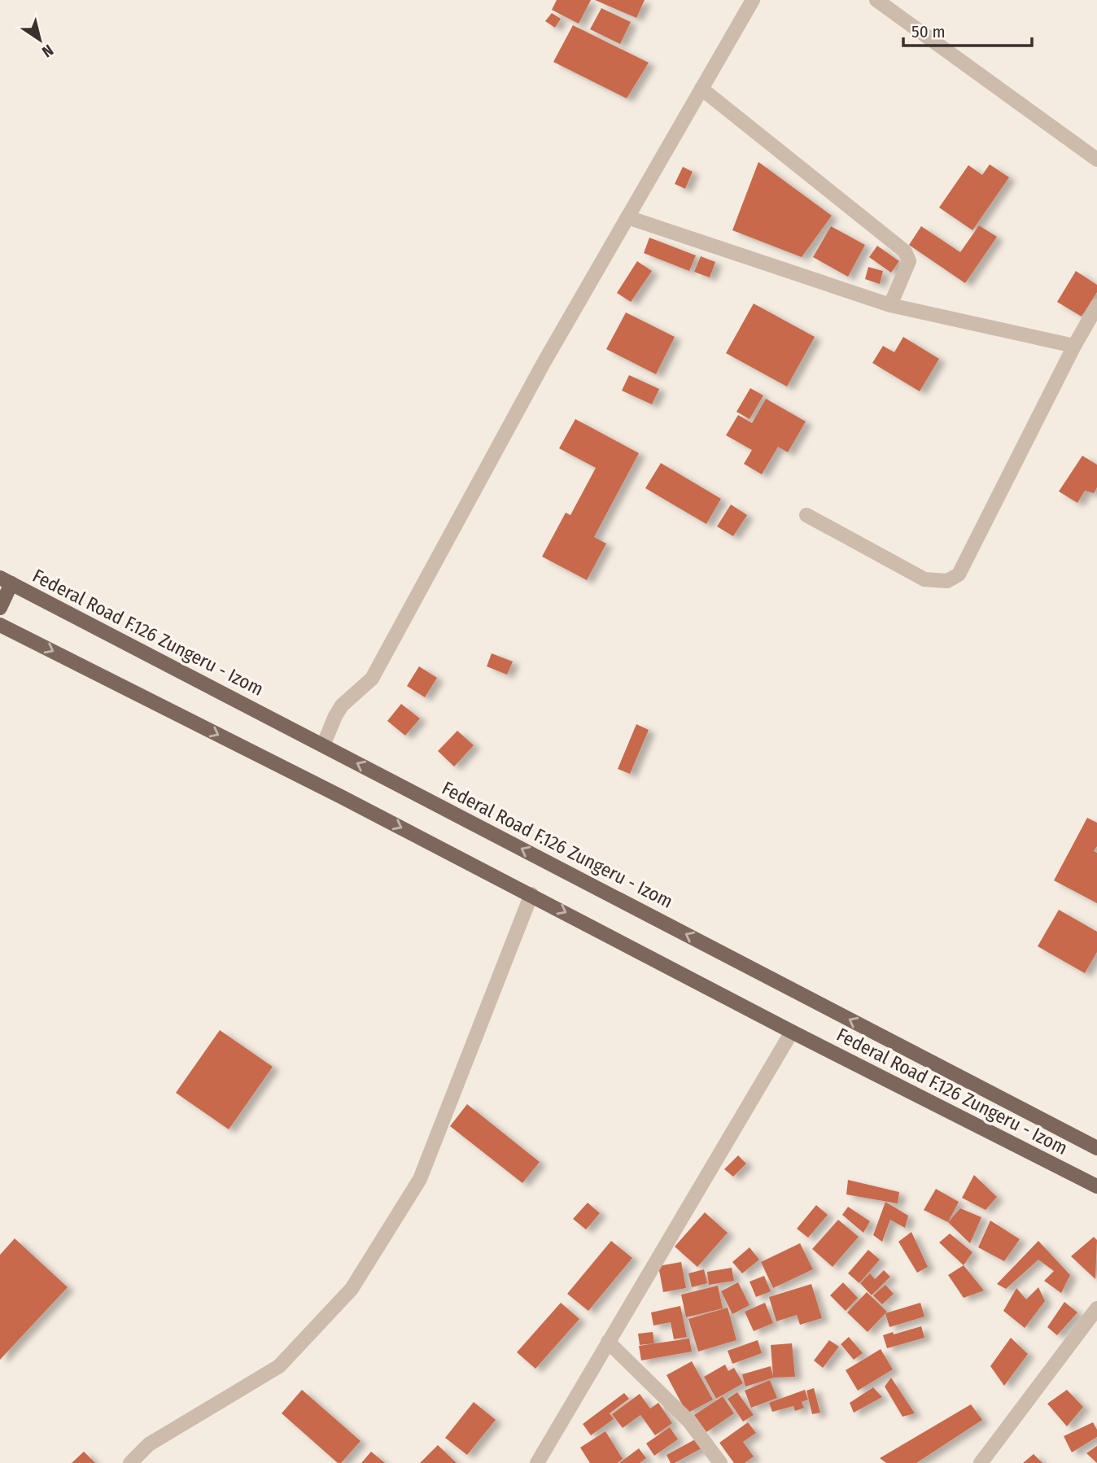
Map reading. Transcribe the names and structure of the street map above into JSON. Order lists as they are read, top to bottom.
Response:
{
  "streets": {
    "main road": ["Federal Road F.126 Zungeru - Izom"]
  },
  "scale_bar": "50 m",
  "north": "bottom right"
}
